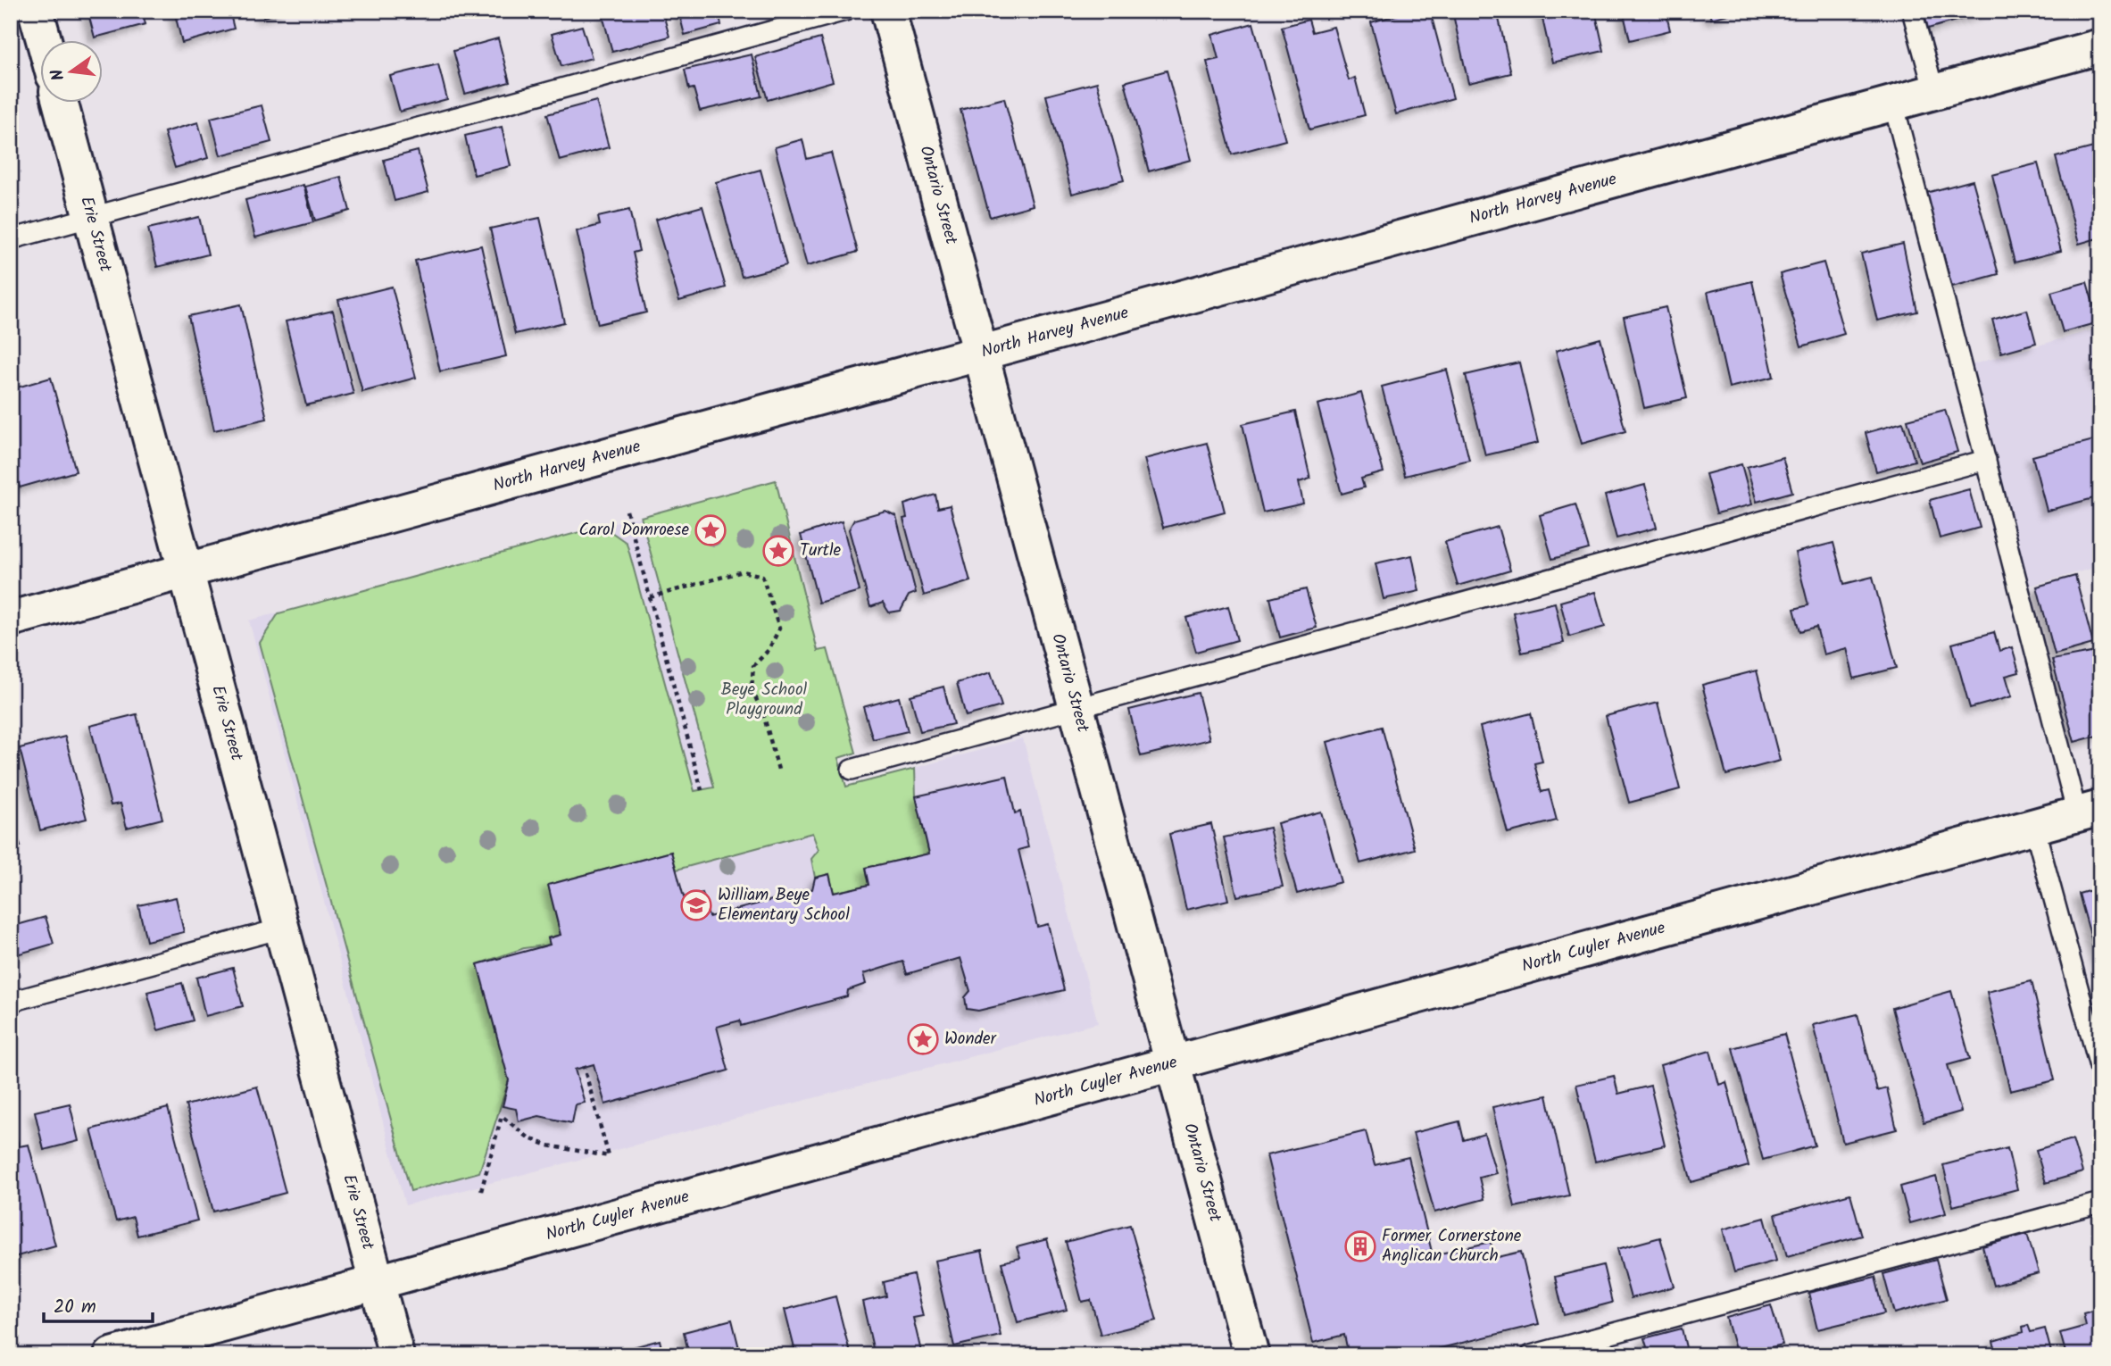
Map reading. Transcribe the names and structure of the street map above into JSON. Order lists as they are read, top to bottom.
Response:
{
  "streets": {
    "street": [
      "Ontario Street",
      "North Harvey Avenue",
      "Erie Street",
      "North Cuyler Avenue"
    ]
  },
  "crossings": [
    ["Ontario Street", "North Harvey Avenue"],
    ["Ontario Street", "North Cuyler Avenue"],
    ["North Harvey Avenue", "Erie Street"],
    ["Erie Street", "North Cuyler Avenue"]
  ],
  "parks": ["Beye School Playground"],
  "places": {
    "place": ["Carol Domroese", "Turtle", "Wonder"],
    "school or university": ["William Beye Elementary School"],
    "building": ["Former Cornerstone Anglican Church"]
  },
  "scale_bar": "20 m",
  "north": "left"
}
